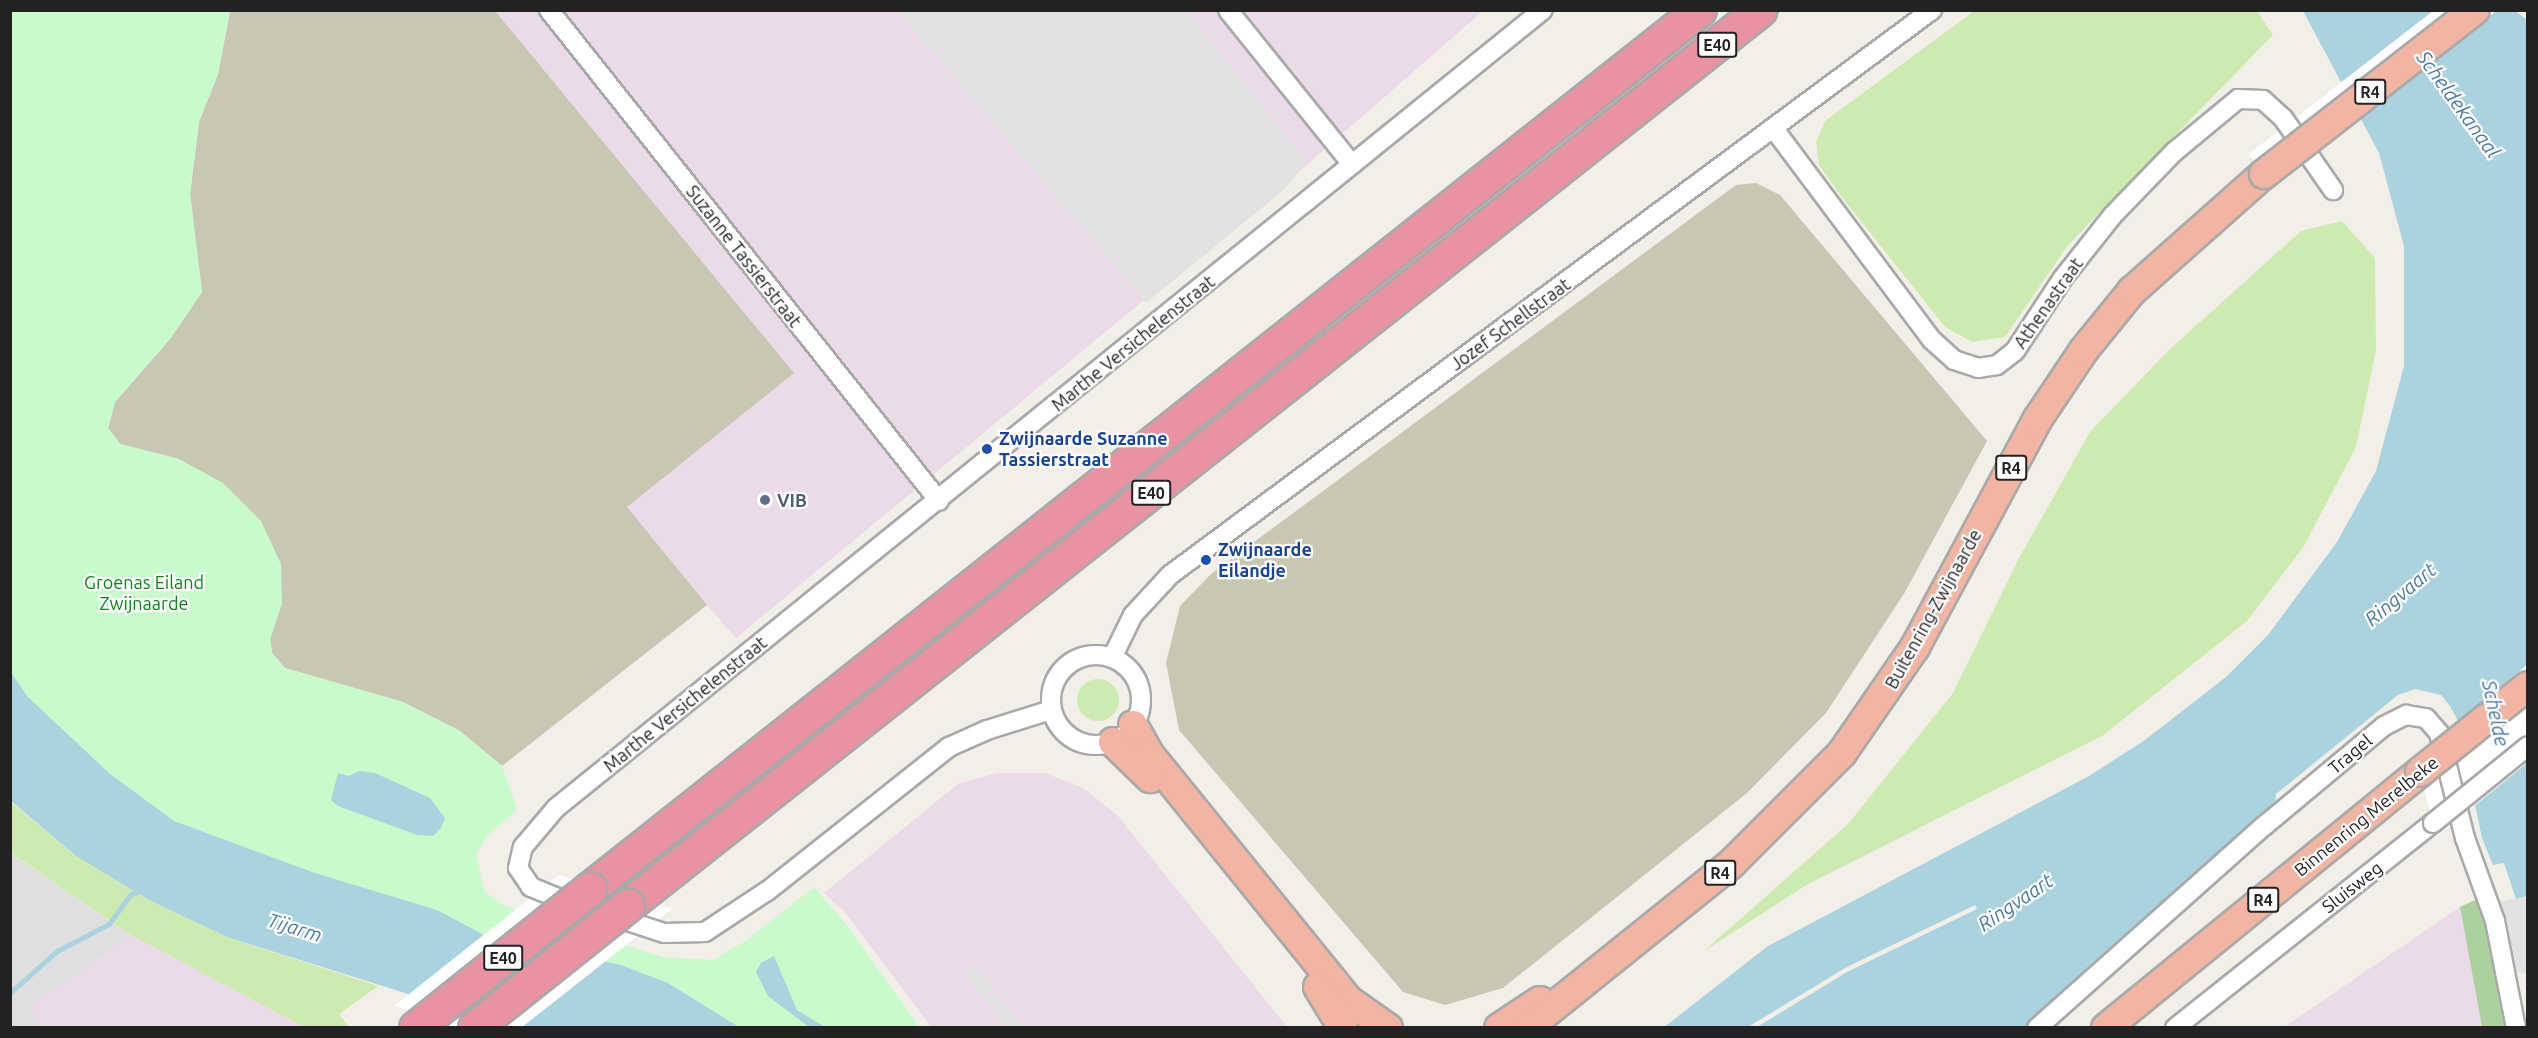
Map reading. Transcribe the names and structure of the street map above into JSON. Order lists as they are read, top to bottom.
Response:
{
  "streets": {
    "highway": [
      "E40",
      "R4",
      "Buitenring-Zwijnaarde",
      "Binnenring Merelbeke"
    ],
    "street": [
      "Suzanne Tassierstraat",
      "Athenastraat",
      "Jozef Schellstraat",
      "Marthe Versichelenstraat",
      "Tragel",
      "Sluisweg"
    ]
  },
  "crossings": [
    ["Suzanne Tassierstraat", "Marthe Versichelenstraat"],
    ["Athenastraat", "Jozef Schellstraat"],
    ["Jozef Schellstraat", "Marthe Versichelenstraat"]
  ],
  "water": [
    "Scheldekanaal",
    "Ringvaart",
    "Schelde",
    "Tijarm"
  ],
  "parks": ["Groenas Eiland Zwijnaarde"],
  "places": ["Zwijnaarde Suzanne Tassierstraat", "VIB", "Zwijnaarde Eilandje"]
}
